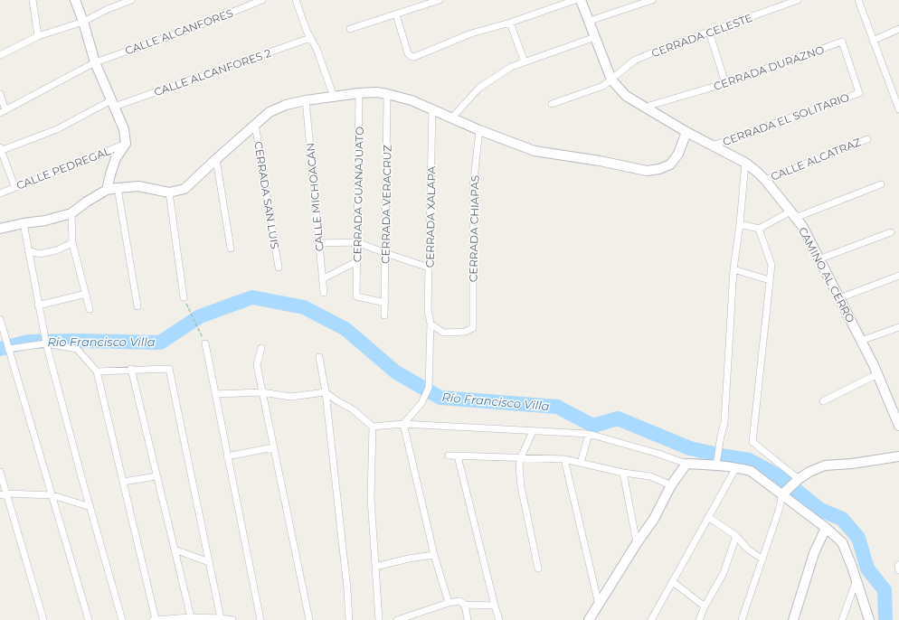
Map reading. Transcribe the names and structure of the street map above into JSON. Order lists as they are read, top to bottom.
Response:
{
  "streets": {
    "main road": ["CAMINO AL CERRO"],
    "street": [
      "CALLE ALCANFORES",
      "CERRADA CELESTE",
      "CERRADA DURAZNO",
      "CALLE ALCANFORES 2",
      "CERRADA EL SOLITARIO",
      "CALLE ALCATRAZ",
      "CALLE PEDREGAL",
      "CERRADA GUANAJUATO",
      "CERRADA SAN LUIS",
      "CALLE MICHOACÁN",
      "CERRADA VERACRUZ",
      "CERRADA XALAPA",
      "CERRADA CHIAPAS"
    ]
  },
  "crossings": [
    ["CERRADA CELESTE", "CAMINO AL CERRO"],
    ["CERRADA DURAZNO", "CERRADA EL SOLITARIO"],
    ["CERRADA DURAZNO", "CAMINO AL CERRO"],
    ["CERRADA EL SOLITARIO", "CAMINO AL CERRO"],
    ["CALLE ALCATRAZ", "CAMINO AL CERRO"],
    ["CERRADA GUANAJUATO", "CERRADA VERACRUZ"],
    ["CERRADA XALAPA", "CERRADA CHIAPAS"]
  ],
  "water": ["Río Francisco Villa"]
}
